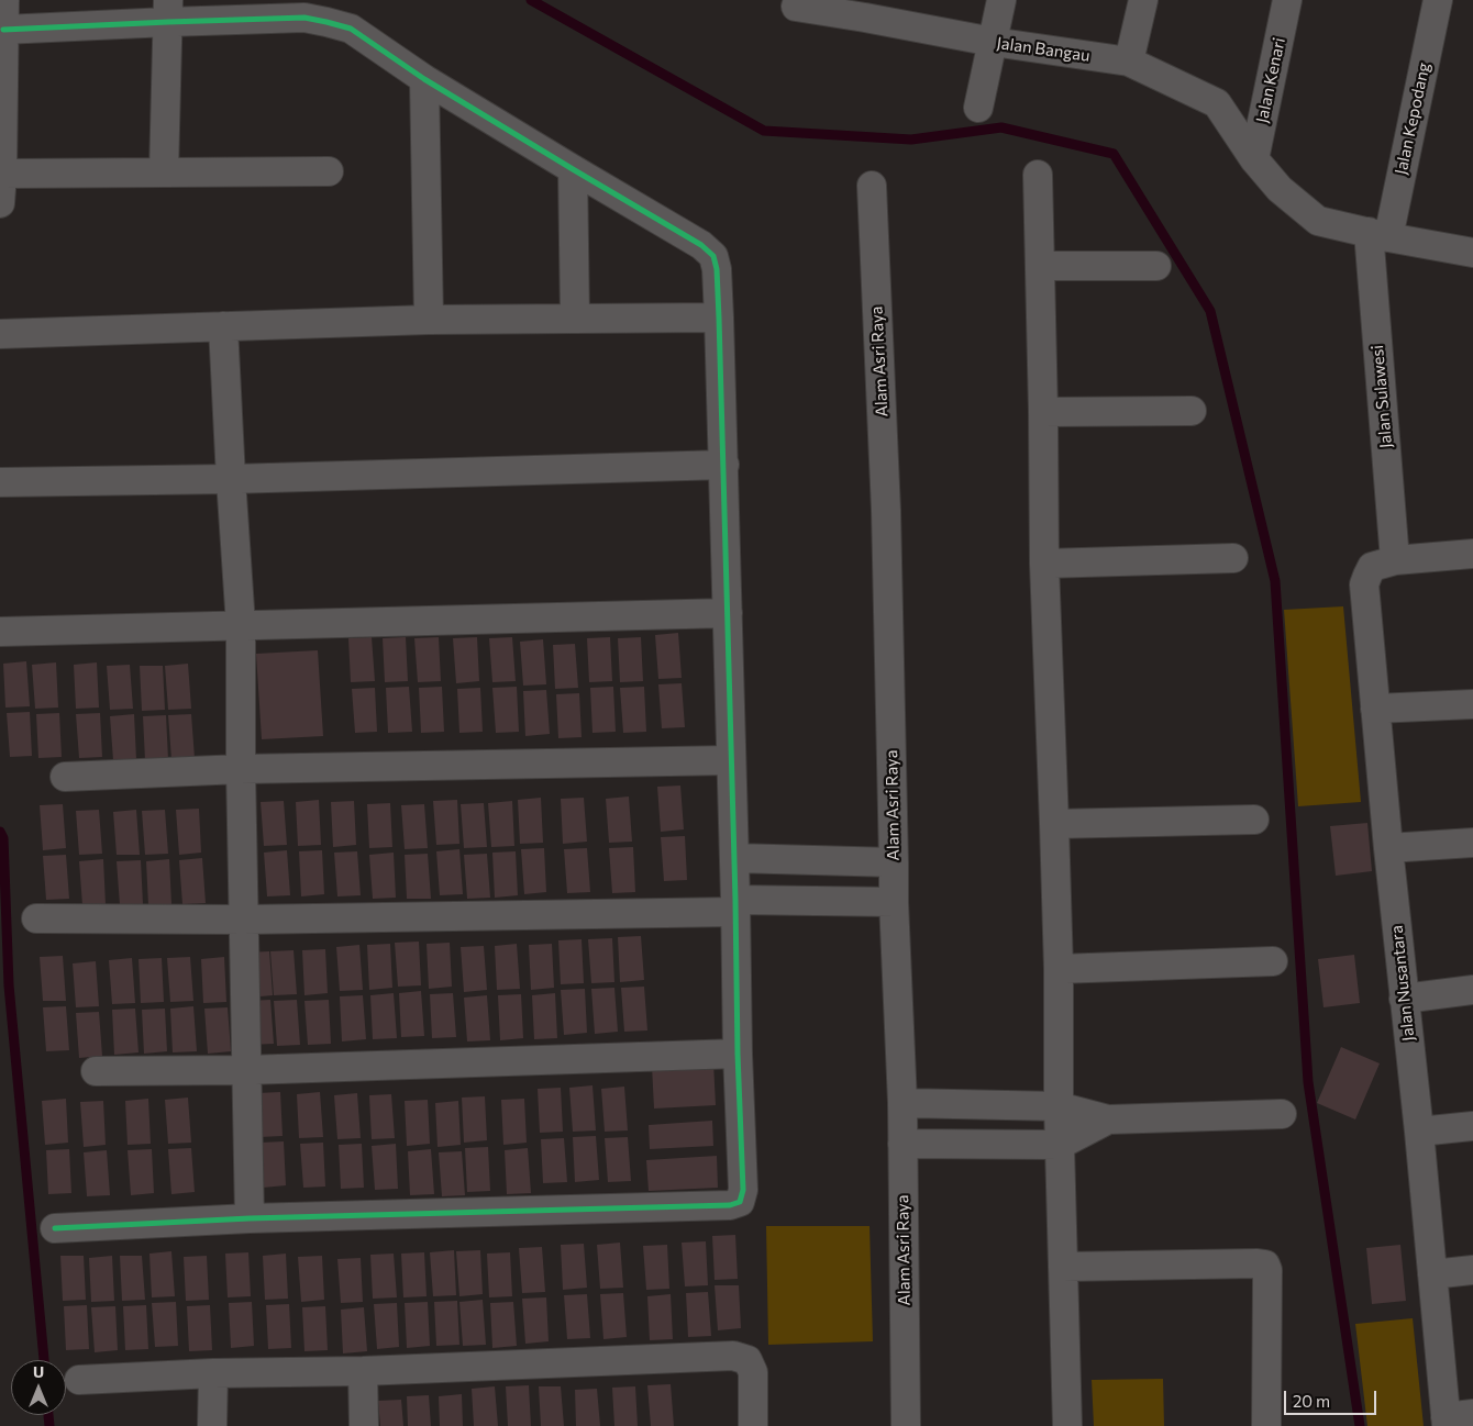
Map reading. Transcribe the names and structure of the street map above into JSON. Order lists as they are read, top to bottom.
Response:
{
  "streets": {
    "street": [
      "Jalan Bangau",
      "Jalan Kenari",
      "Jalan Kepodang",
      "Alam Asri Raya",
      "Jalan Sulawesi",
      "Jalan Nusantara"
    ]
  },
  "crossings": [
    ["Jalan Bangau", "Jalan Kenari"],
    ["Jalan Bangau", "Jalan Kepodang"],
    ["Jalan Bangau", "Jalan Sulawesi"],
    ["Jalan Kepodang", "Jalan Sulawesi"],
    ["Jalan Sulawesi", "Jalan Nusantara"]
  ],
  "scale_bar": "20 m",
  "north": "top"
}
